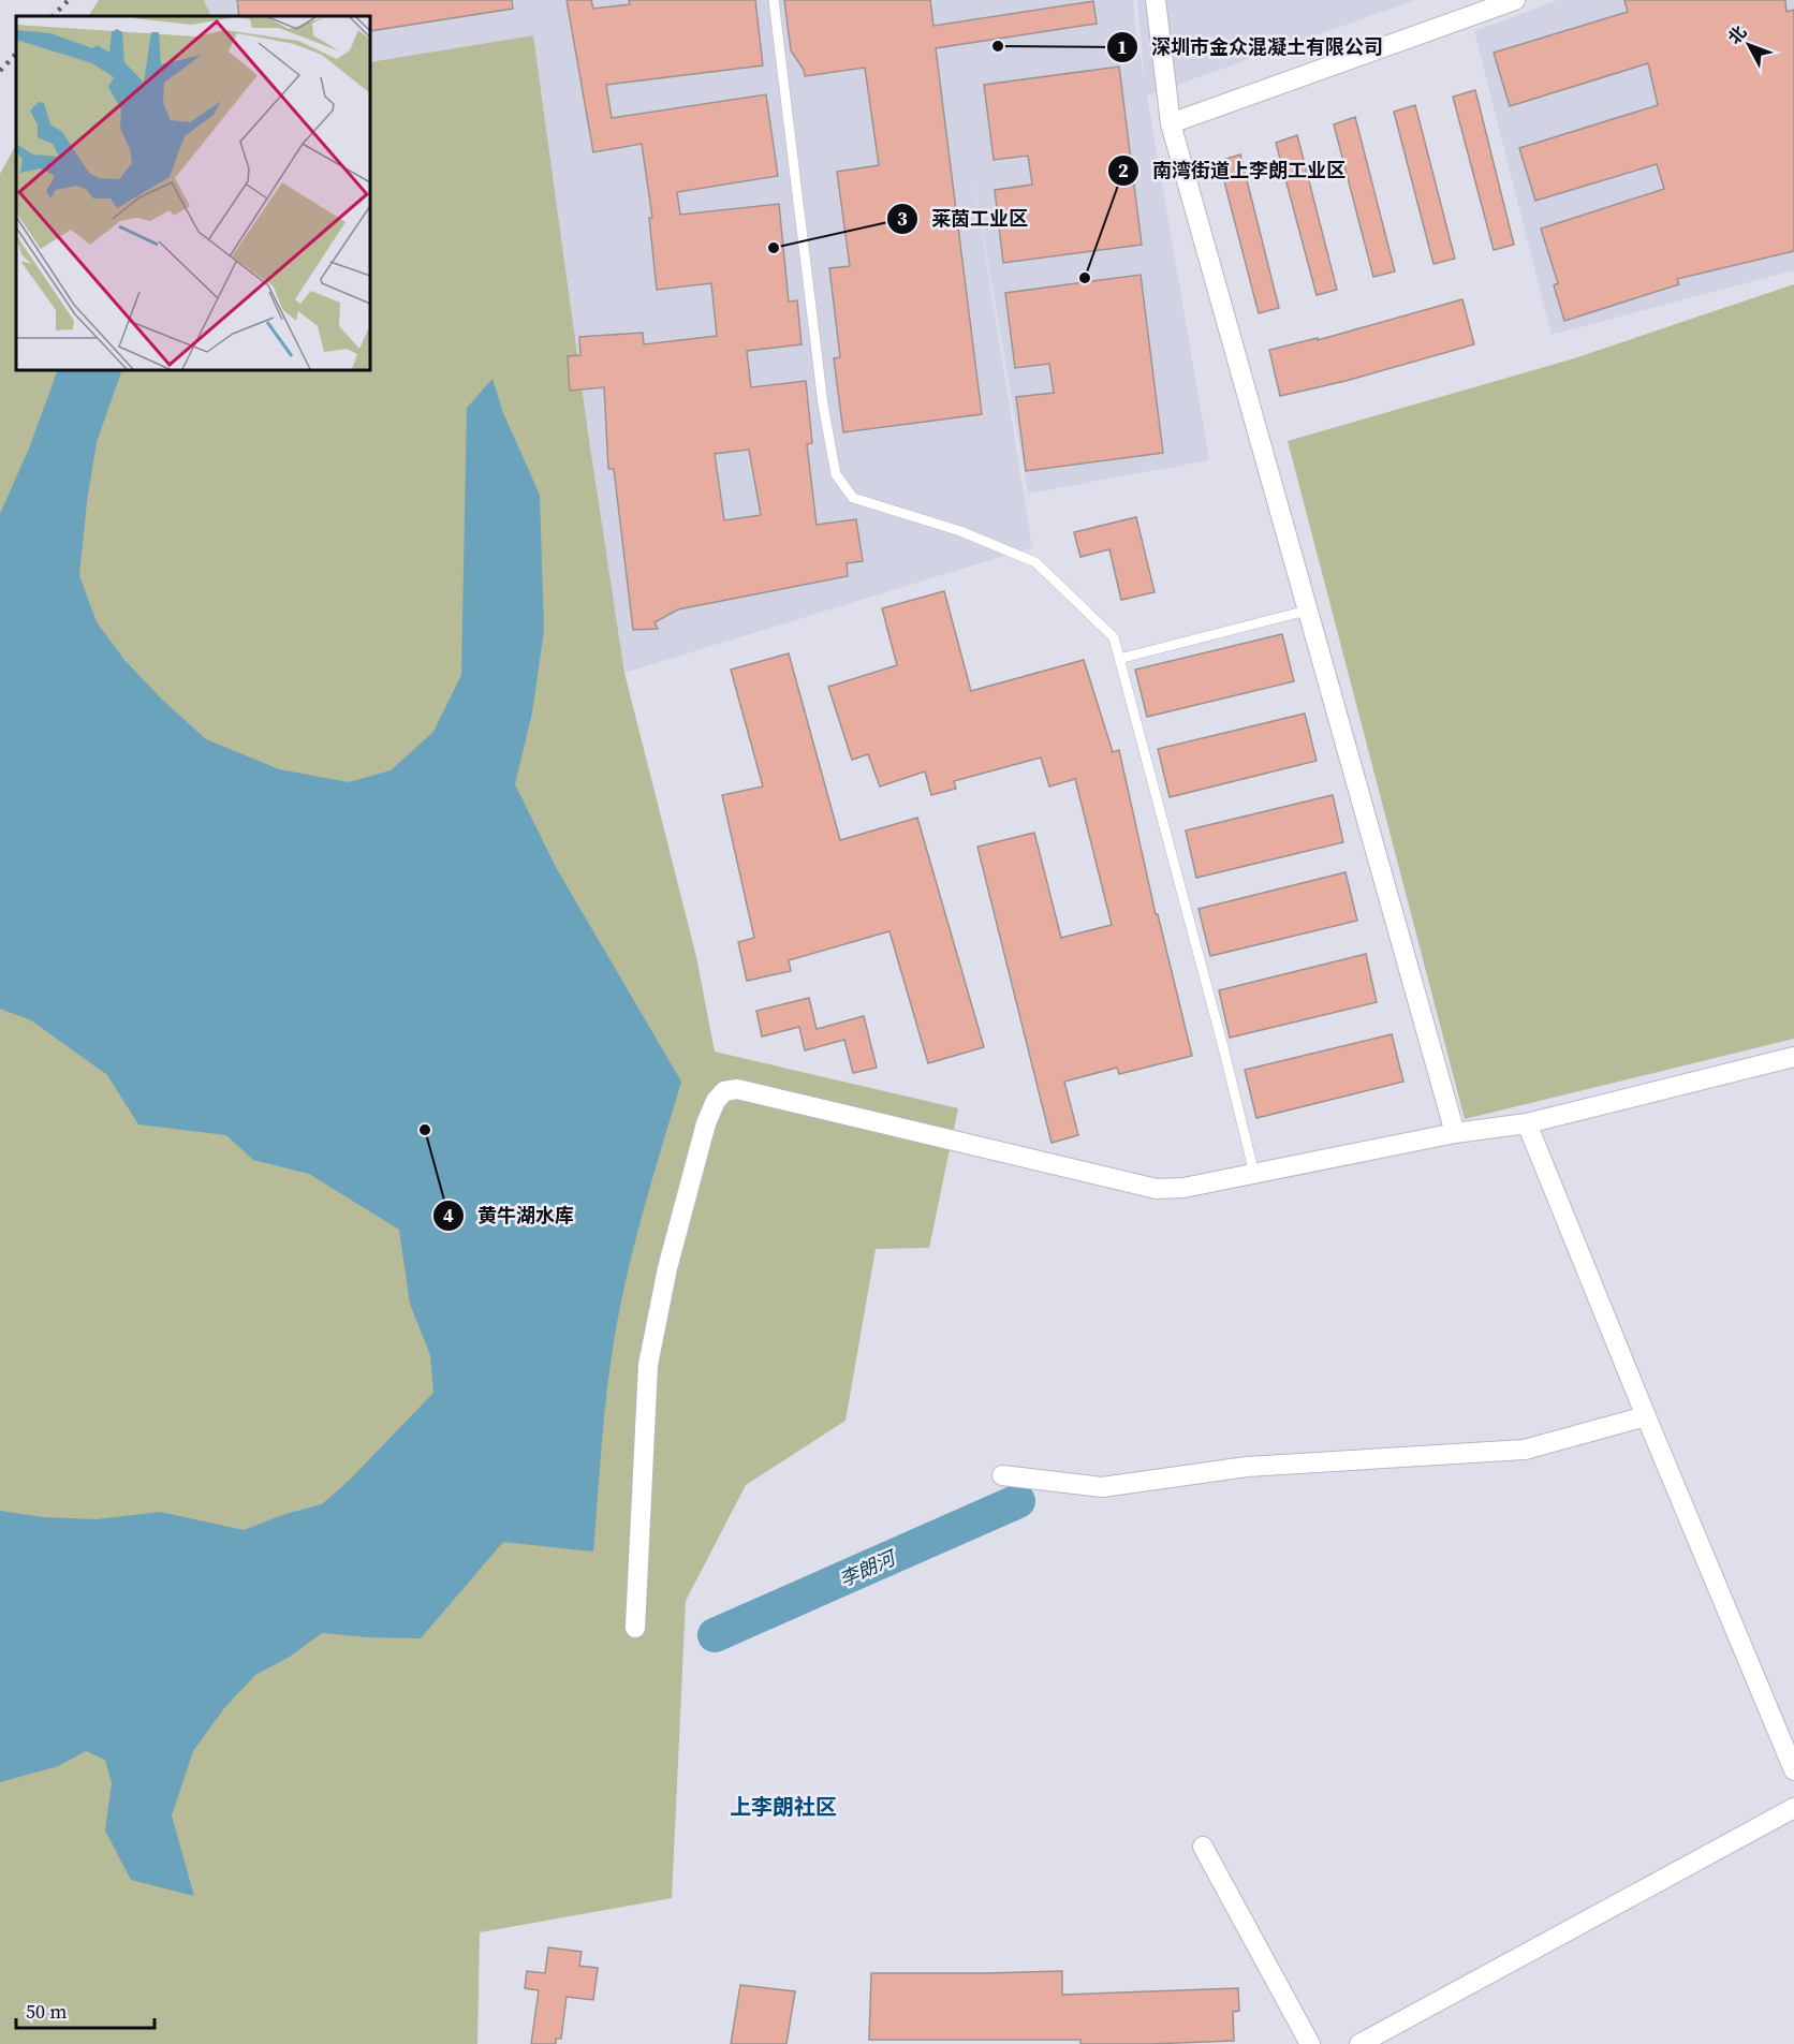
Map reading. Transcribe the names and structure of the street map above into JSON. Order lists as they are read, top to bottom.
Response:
{
  "districts": ["上李朗社区"],
  "water": ["李朗河"],
  "places": [
    "深圳市金众混凝土有限公司",
    "莱茵工业区",
    "南湾街道上李朗工业区",
    "黄牛湖水库"
  ],
  "scale_bar": "50 m",
  "north": "top left"
}
